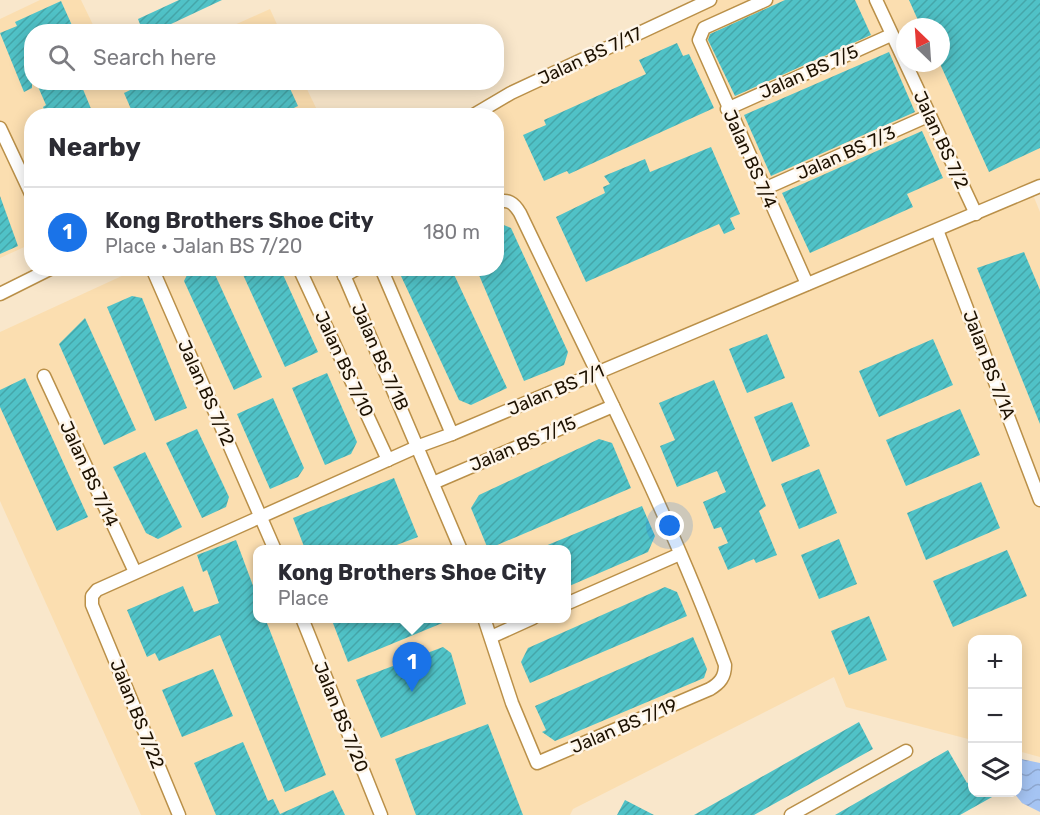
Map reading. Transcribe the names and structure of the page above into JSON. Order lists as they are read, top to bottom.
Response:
{
  "streets": {
    "street": [
      "Jalan BS 7/17",
      "Jalan BS 7/5",
      "Jalan BS 7/2",
      "Jalan BS 7/3",
      "Jalan BS 7/4",
      "Jalan BS 7/1B",
      "Jalan BS 7/10",
      "Jalan BS 7/1A",
      "Jalan BS 7/1",
      "Jalan BS 7/12",
      "Jalan BS 7/15",
      "Jalan BS 7/14",
      "Jalan BS 7/22",
      "Jalan BS 7/20",
      "Jalan BS 7/19"
    ]
  },
  "crossings": [
    ["Jalan BS 7/5", "Jalan BS 7/2"],
    ["Jalan BS 7/5", "Jalan BS 7/4"],
    ["Jalan BS 7/2", "Jalan BS 7/3"],
    ["Jalan BS 7/2", "Jalan BS 7/1"],
    ["Jalan BS 7/3", "Jalan BS 7/4"],
    ["Jalan BS 7/4", "Jalan BS 7/1"],
    ["Jalan BS 7/1B", "Jalan BS 7/1"],
    ["Jalan BS 7/1B", "Jalan BS 7/15"],
    ["Jalan BS 7/10", "Jalan BS 7/1"],
    ["Jalan BS 7/1A", "Jalan BS 7/1"],
    ["Jalan BS 7/1", "Jalan BS 7/12"],
    ["Jalan BS 7/1", "Jalan BS 7/14"],
    ["Jalan BS 7/1", "Jalan BS 7/22"]
  ],
  "north": "top left",
  "page": {
    "search": "Search here",
    "heading": "Nearby",
    "list": [
      {
        "mark": "1",
        "name": "Kong Brothers Shoe City",
        "note": "Place · Jalan BS 7/20",
        "value": "180 m"
      }
    ],
    "popup": ["Kong Brothers Shoe City", "Place"],
    "map_buttons": ["+", "−"],
    "pins": "1"
  }
}
